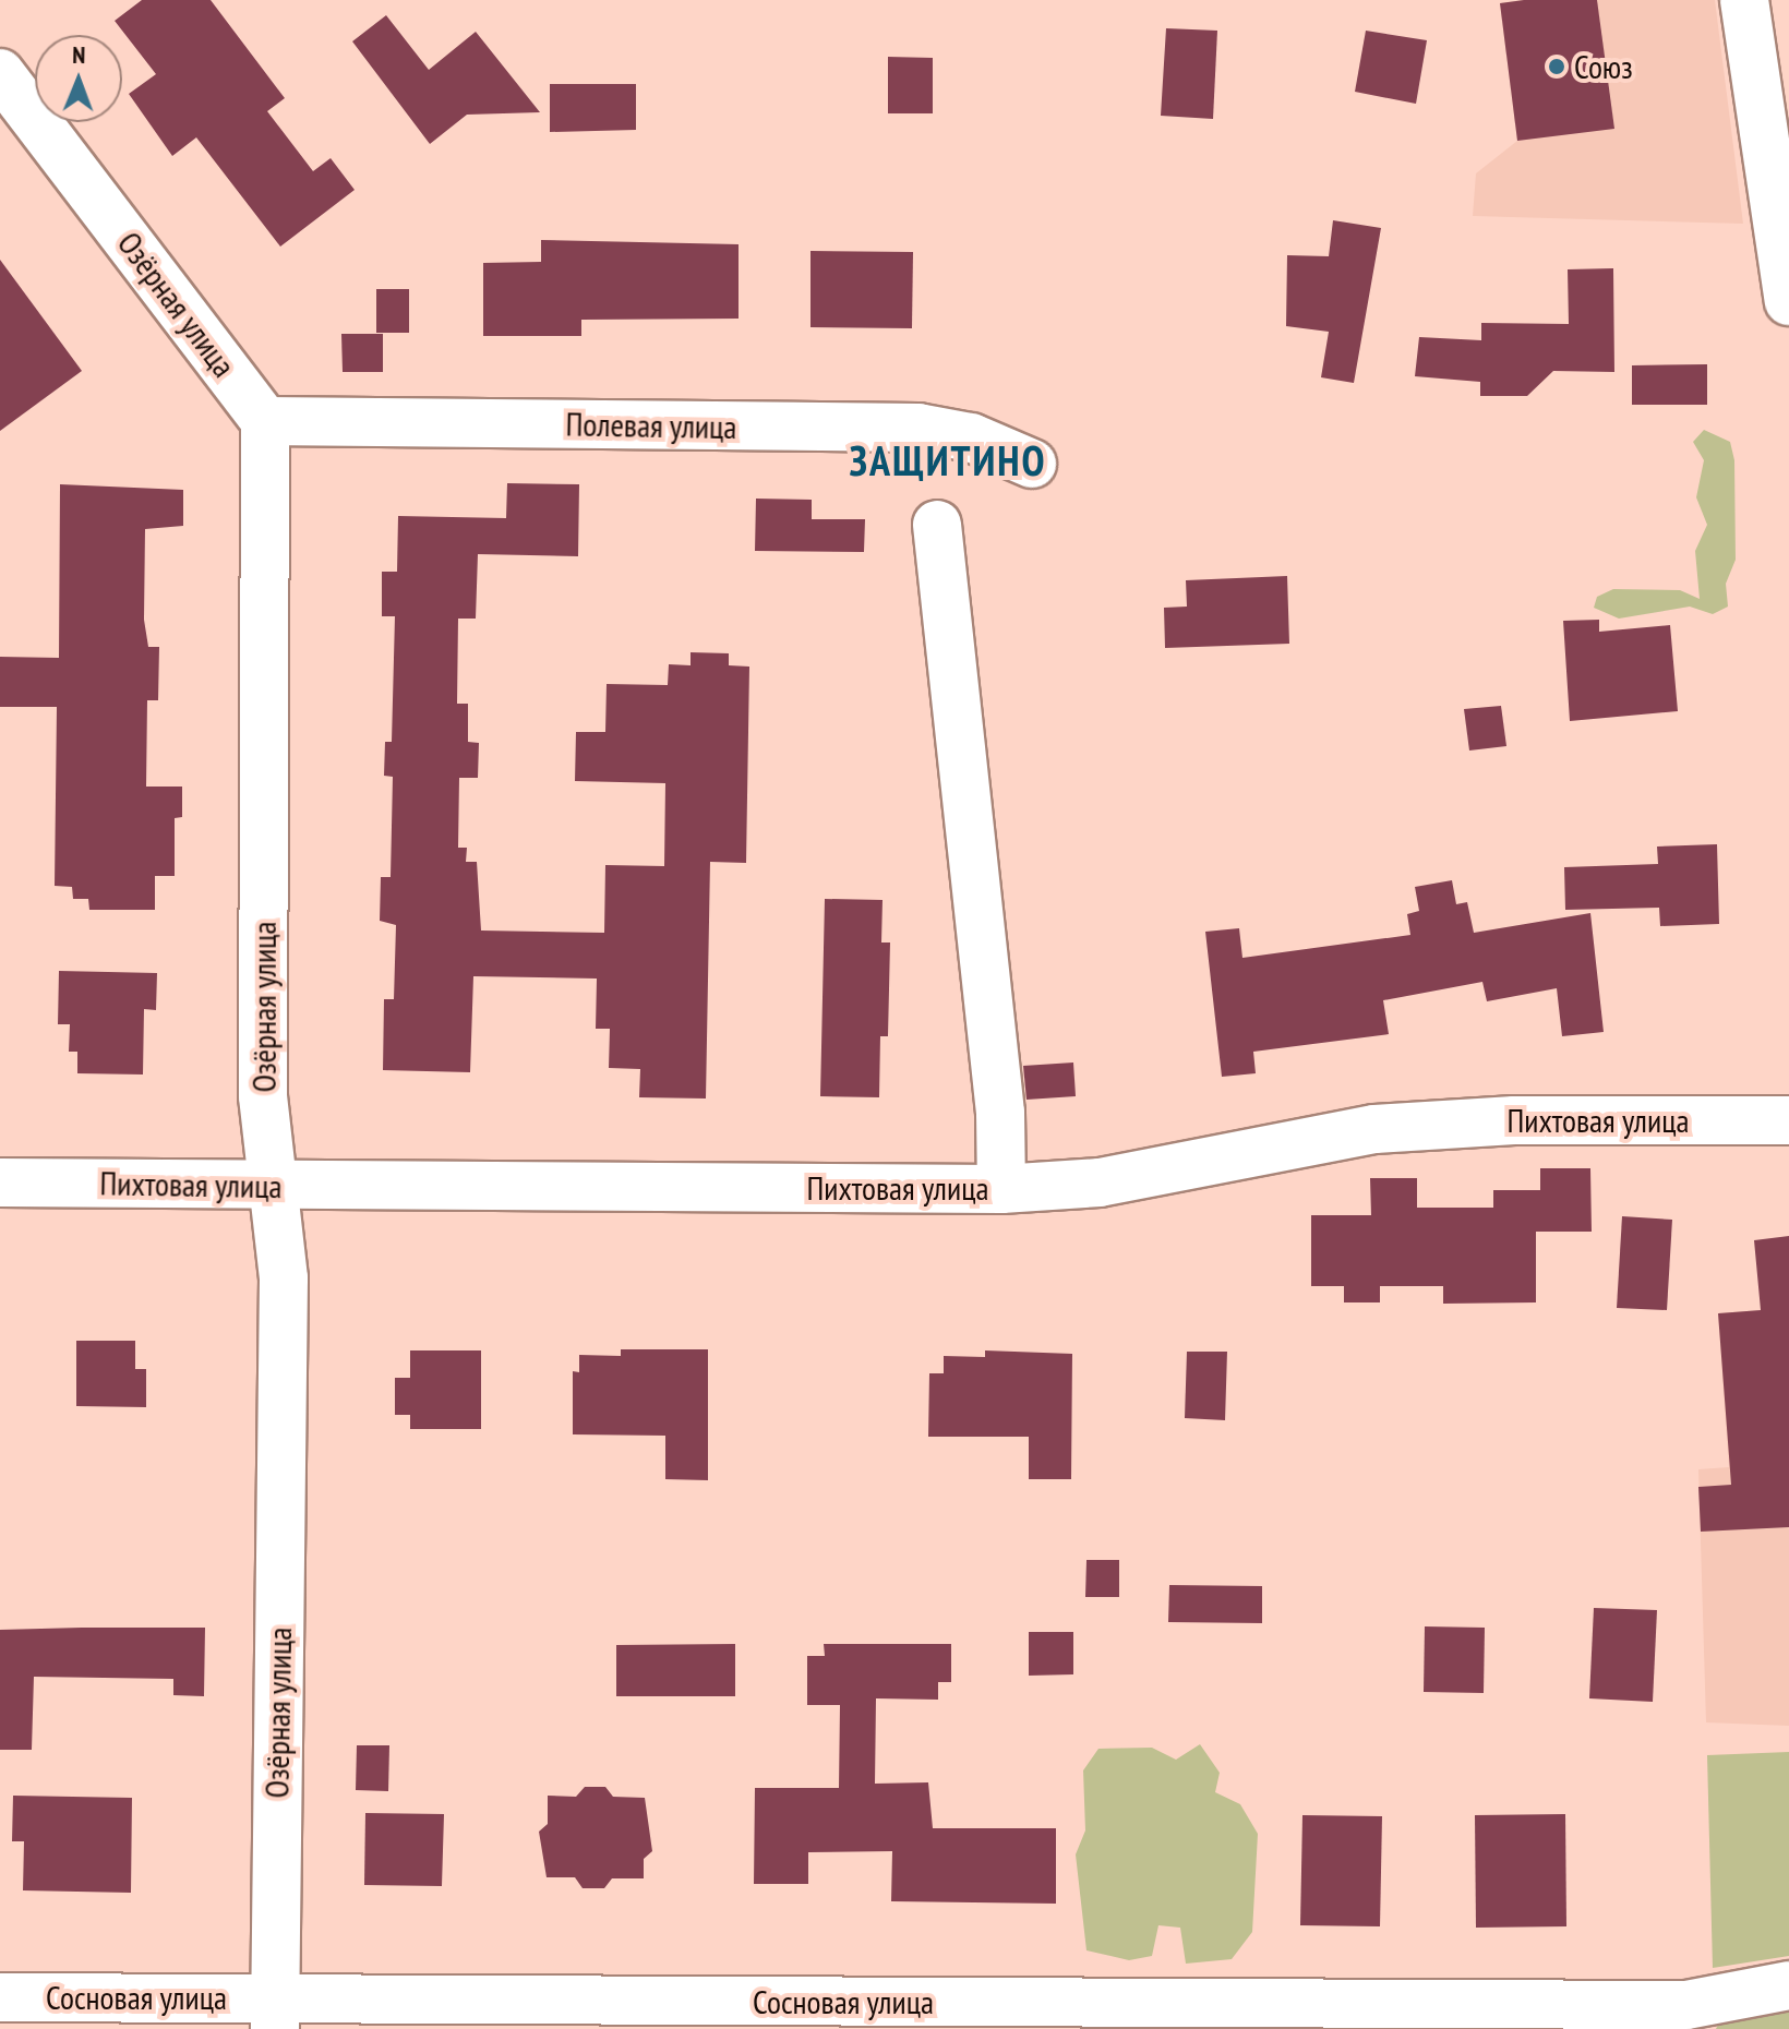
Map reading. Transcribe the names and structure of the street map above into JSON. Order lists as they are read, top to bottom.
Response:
{
  "streets": {
    "street": [
      "Озёрная улица",
      "Полевая улица",
      "Пихтовая улица",
      "Сосновая улица"
    ]
  },
  "crossings": [
    ["Озёрная улица", "Полевая улица"],
    ["Озёрная улица", "Пихтовая улица"],
    ["Озёрная улица", "Сосновая улица"]
  ],
  "districts": ["ЗАЩИТИНО"],
  "places": ["Союз"],
  "north": "top"
}
